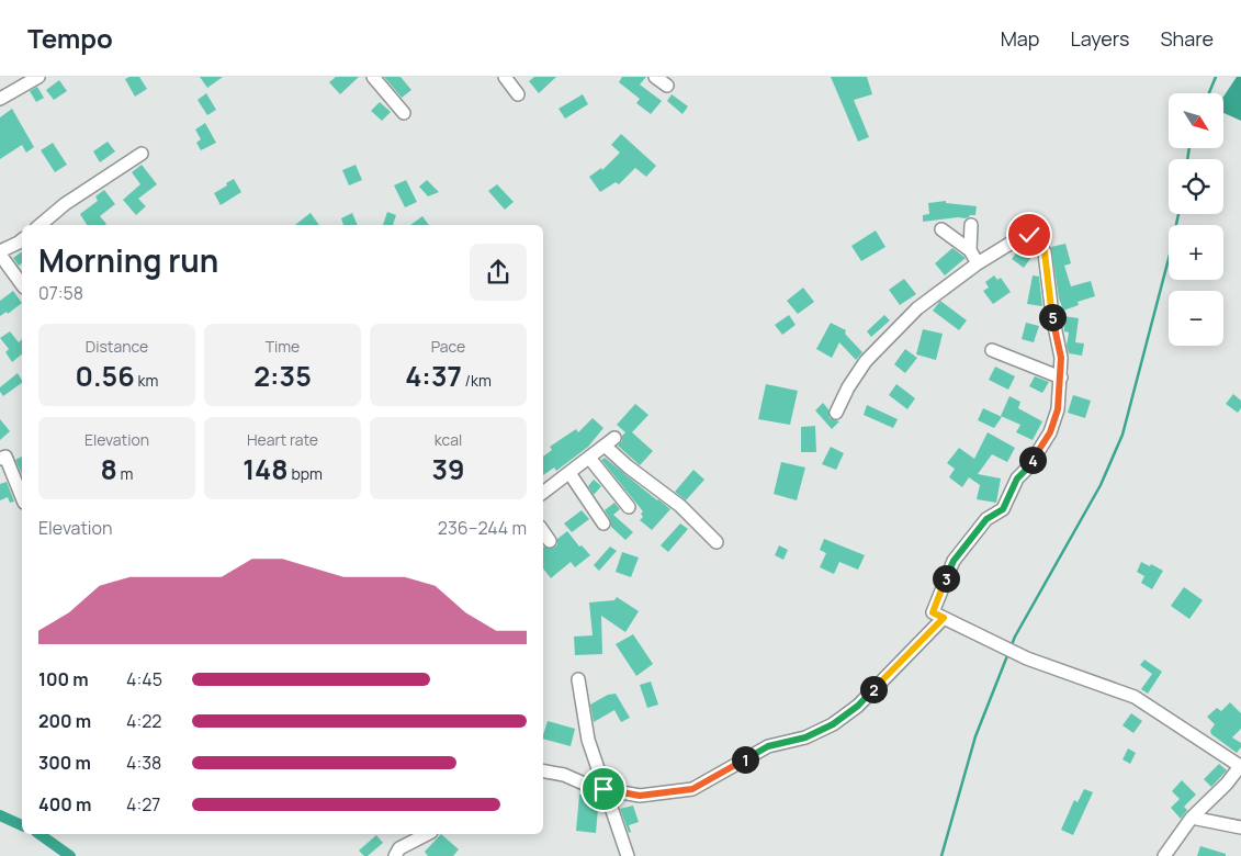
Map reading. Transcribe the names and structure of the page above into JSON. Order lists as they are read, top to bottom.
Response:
{
  "north": "bottom right",
  "page": {
    "header": "Tempo",
    "nav": ["Map", "Layers", "Share"],
    "map_buttons": ["+", "−"],
    "heading": ["Morning run", "07:58"],
    "pins": [
      "5",
      "4",
      "3",
      "2",
      "1"
    ],
    "stats": [
      ["Distance", "0.56 km"],
      ["Time", "2:35"],
      ["Pace", "4:37 /km"],
      ["Elevation", "8 m"],
      ["Heart rate", "148 bpm"],
      ["kcal", "39"]
    ],
    "chart": ["Elevation", "236–244 m"],
    "list": [
      {
        "name": "100 m",
        "note": "4:45"
      },
      {
        "name": "200 m",
        "note": "4:22"
      },
      {
        "name": "300 m",
        "note": "4:38"
      },
      {
        "name": "400 m",
        "note": "4:27"
      }
    ]
  }
}
